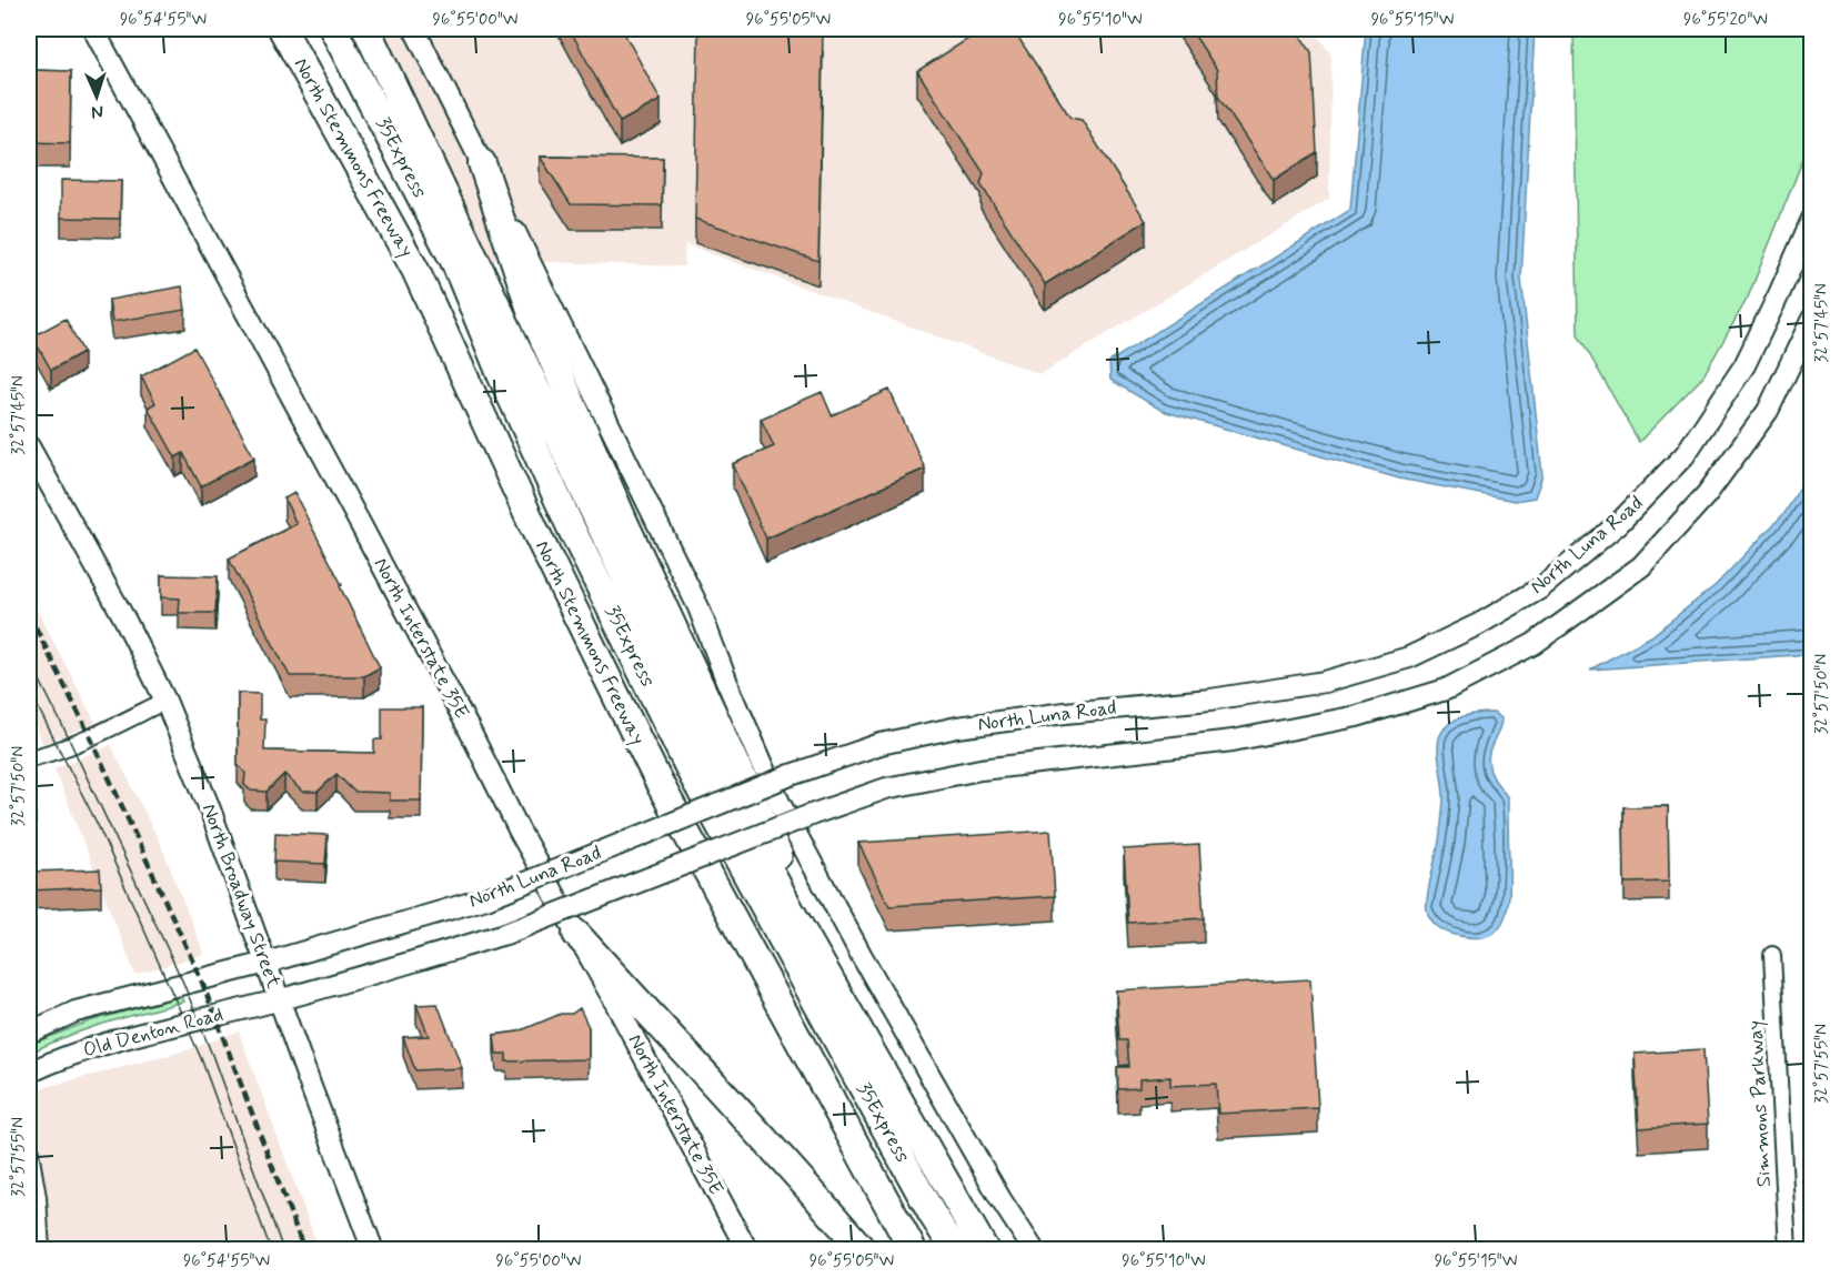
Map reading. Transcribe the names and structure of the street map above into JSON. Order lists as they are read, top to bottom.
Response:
{
  "streets": {
    "highway": ["North Stemmons Freeway", "35Express"],
    "main road": [
      "North Luna Road",
      "North Interstate 35E",
      "North Broadway Street",
      "Old Denton Road"
    ],
    "street": ["Simmons Parkway"]
  },
  "crossings": [
    ["North Luna Road", "North Broadway Street"],
    ["North Luna Road", "Old Denton Road"],
    ["North Broadway Street", "Old Denton Road"]
  ],
  "north": "bottom",
  "coordinates": [
    "96°54'55\"W",
    "96°55'00\"W",
    "96°55'05\"W",
    "96°55'10\"W",
    "96°55'15\"W",
    "96°55'20\"W",
    "32°57'45\"N",
    "32°57'50\"N",
    "32°57'55\"N"
  ]
}
